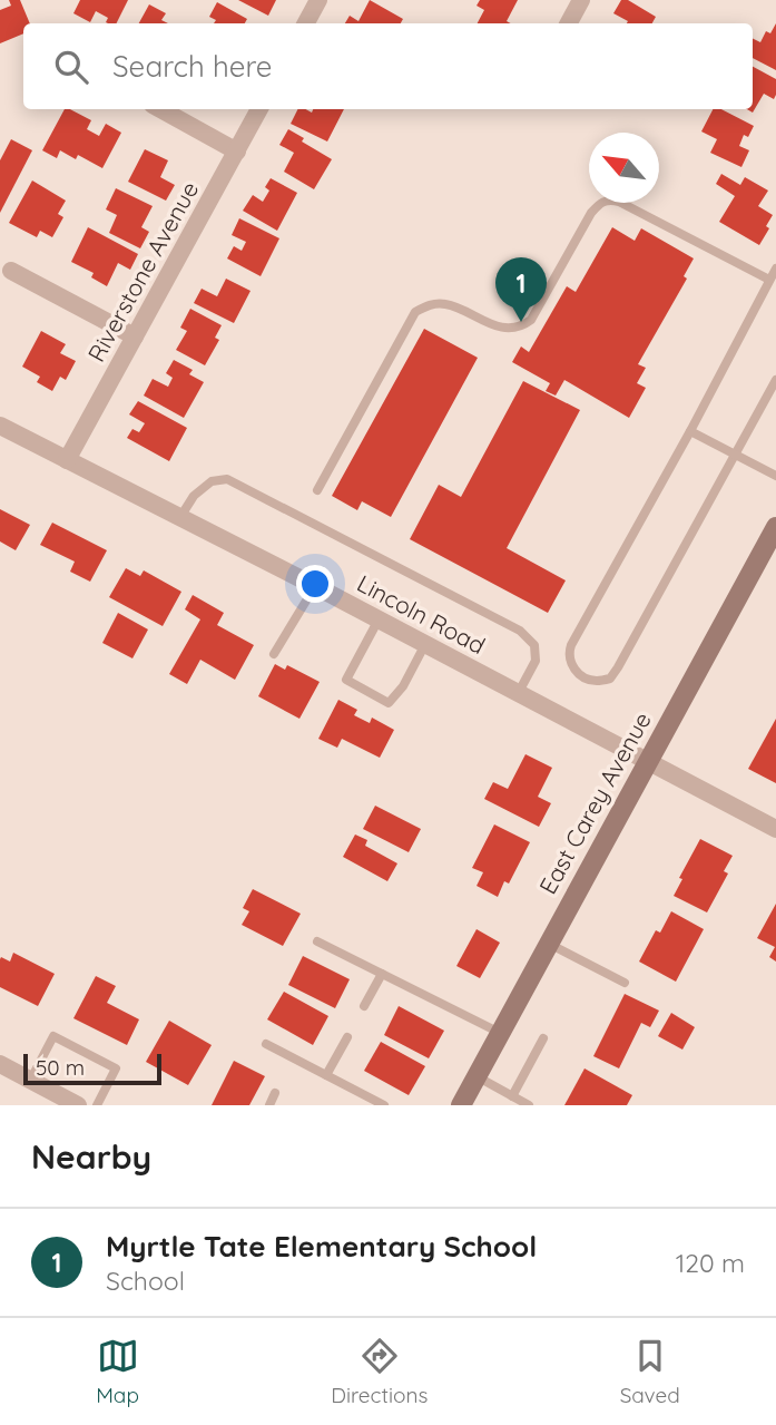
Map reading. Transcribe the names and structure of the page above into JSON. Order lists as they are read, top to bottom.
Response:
{
  "streets": {
    "main road": ["East Carey Avenue"],
    "street": ["Riverstone Avenue", "Lincoln Road"]
  },
  "crossings": [
    ["Riverstone Avenue", "Lincoln Road"],
    ["Lincoln Road", "East Carey Avenue"]
  ],
  "scale_bar": "50 m",
  "north": "top left",
  "page": {
    "search": "Search here",
    "pins": "1",
    "scale": "50 m",
    "heading": "Nearby",
    "list": [
      {
        "mark": "1",
        "name": "Myrtle Tate Elementary School",
        "note": "School",
        "value": "120 m"
      }
    ],
    "nav": ["Map", "Directions", "Saved"]
  }
}
